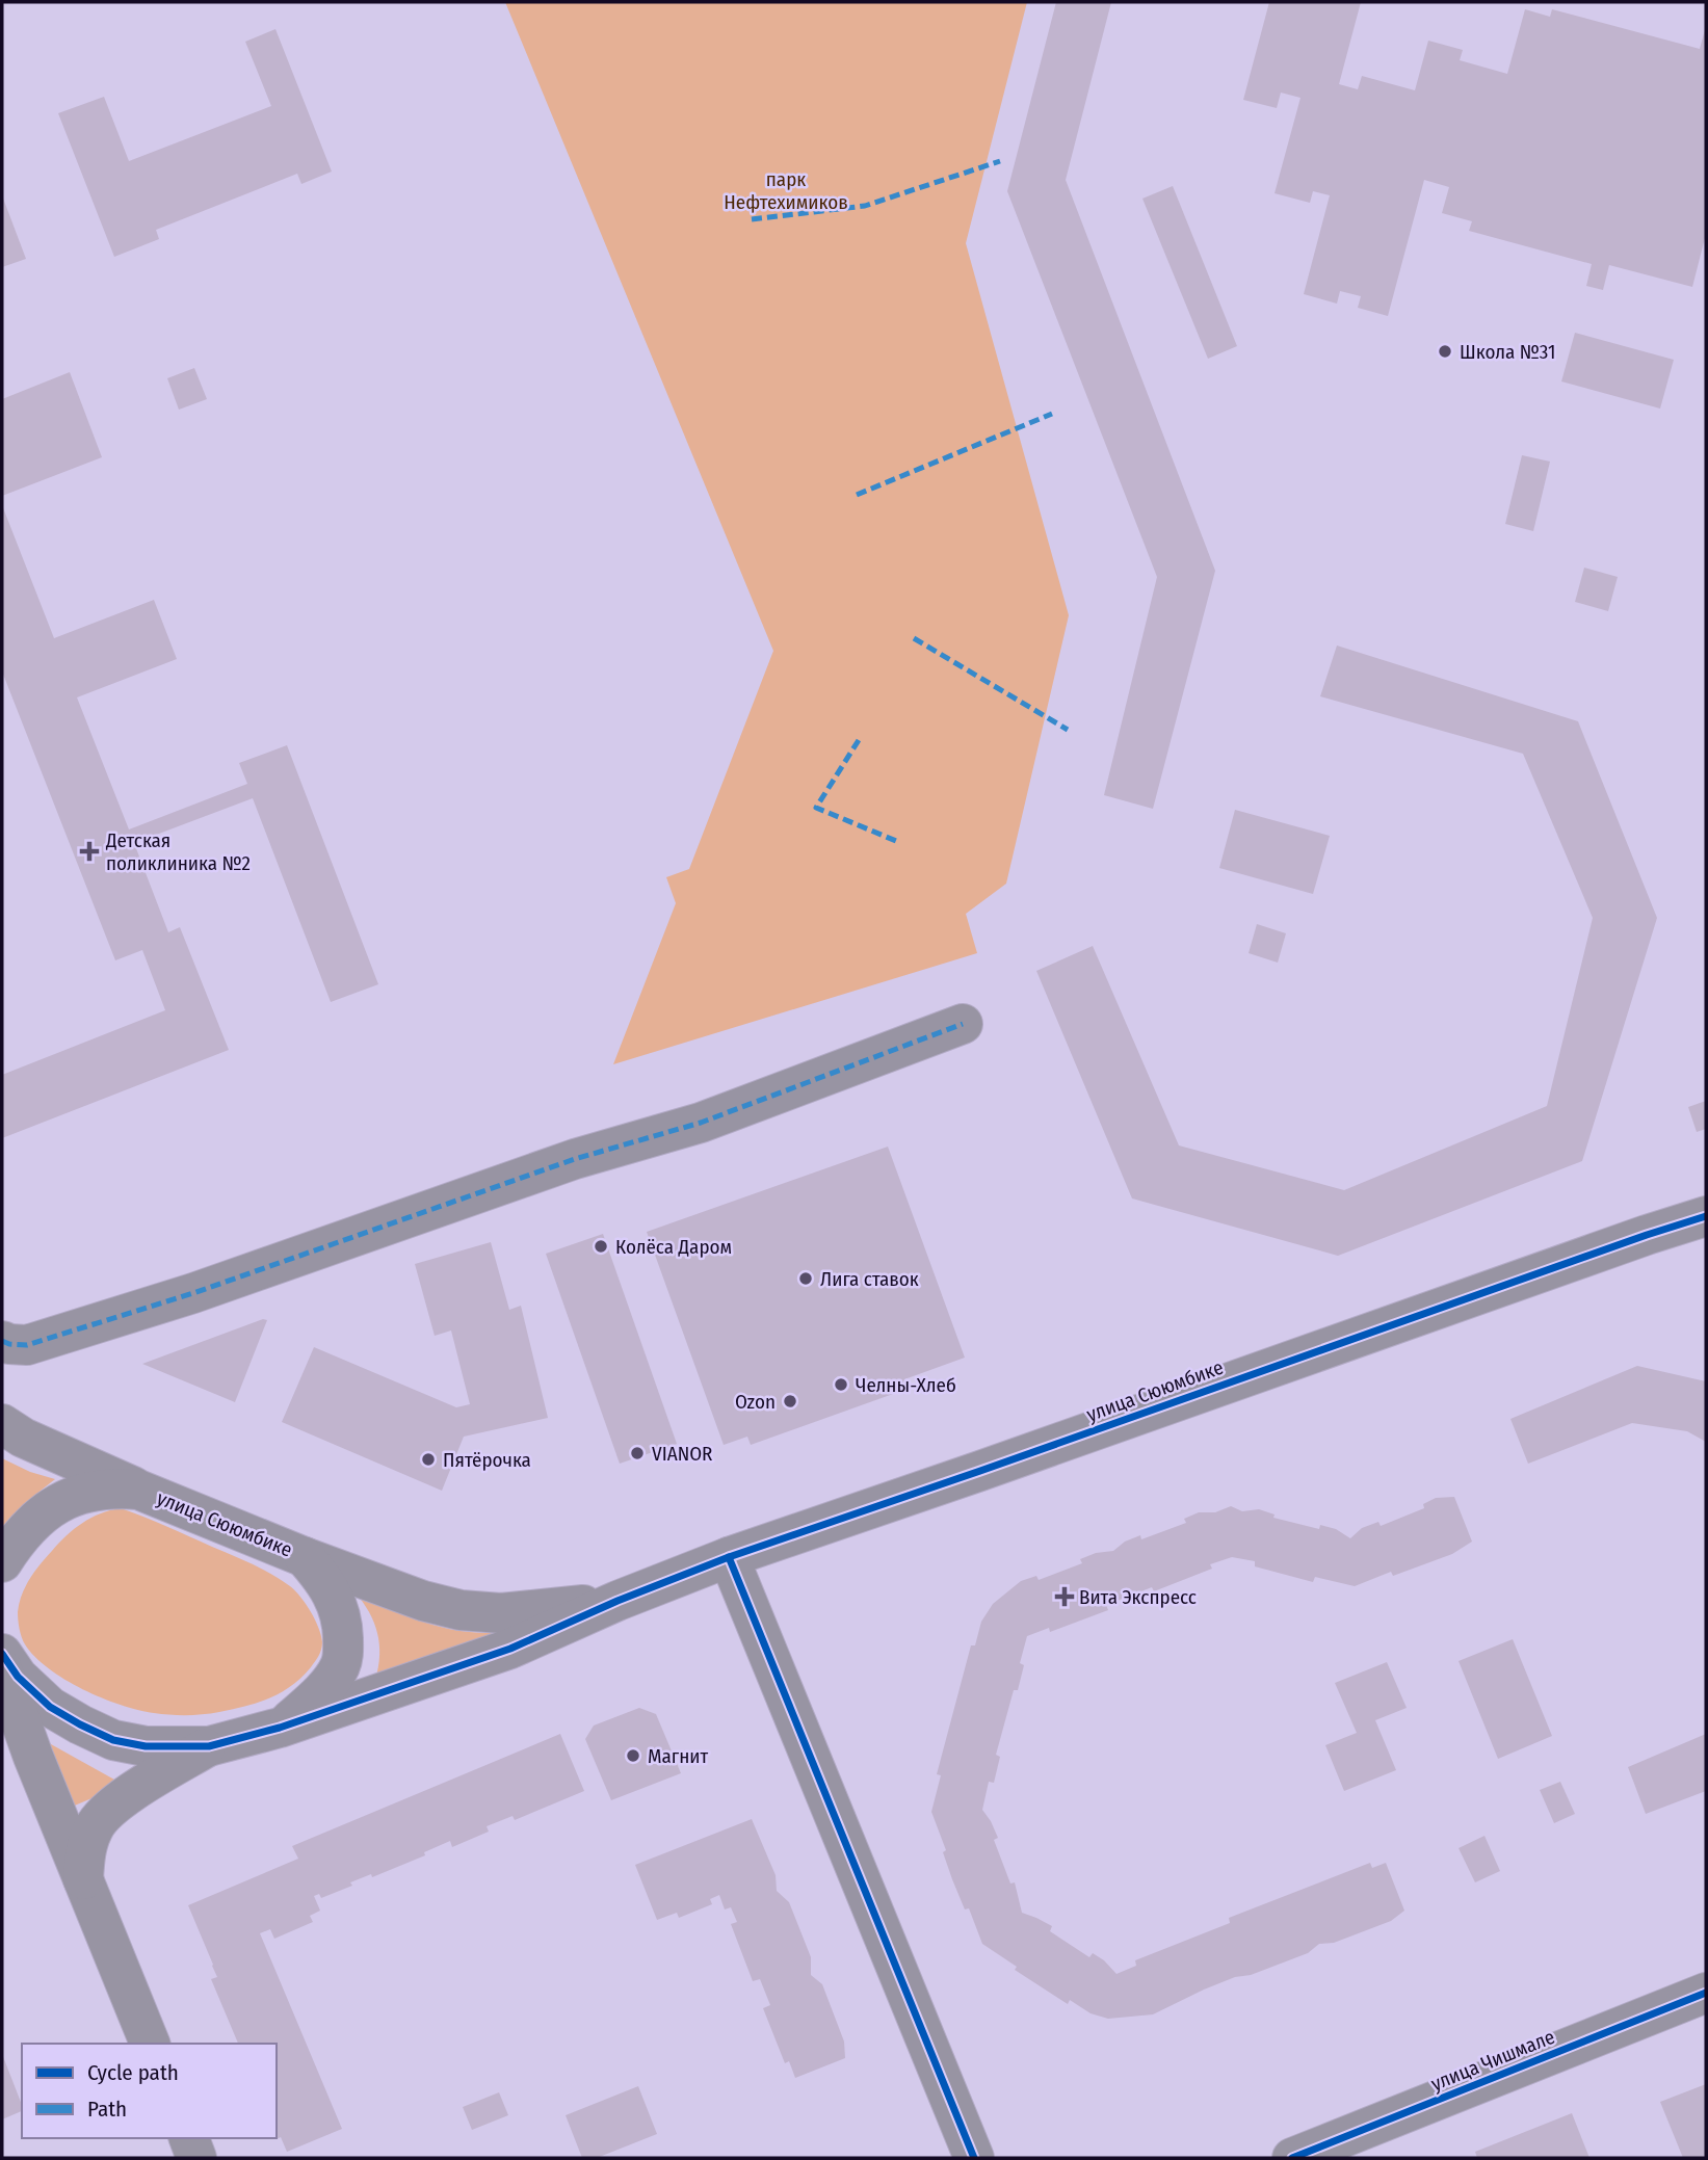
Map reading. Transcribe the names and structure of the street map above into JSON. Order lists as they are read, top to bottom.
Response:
{
  "streets": {
    "street": ["улица Сююмбике", "улица Чишмале"]
  },
  "parks": ["парк Нефтехимиков"],
  "places": {
    "other": [
      "Школа №31",
      "Колёса Даром",
      "Лига ставок",
      "Челны-Хлеб",
      "Ozon",
      "VIANOR",
      "Пятёрочка",
      "Магнит"
    ],
    "health": ["Детская поликлиника №2", "Вита Экспресс"]
  },
  "legend": ["Cycle path", "Path"]
}
